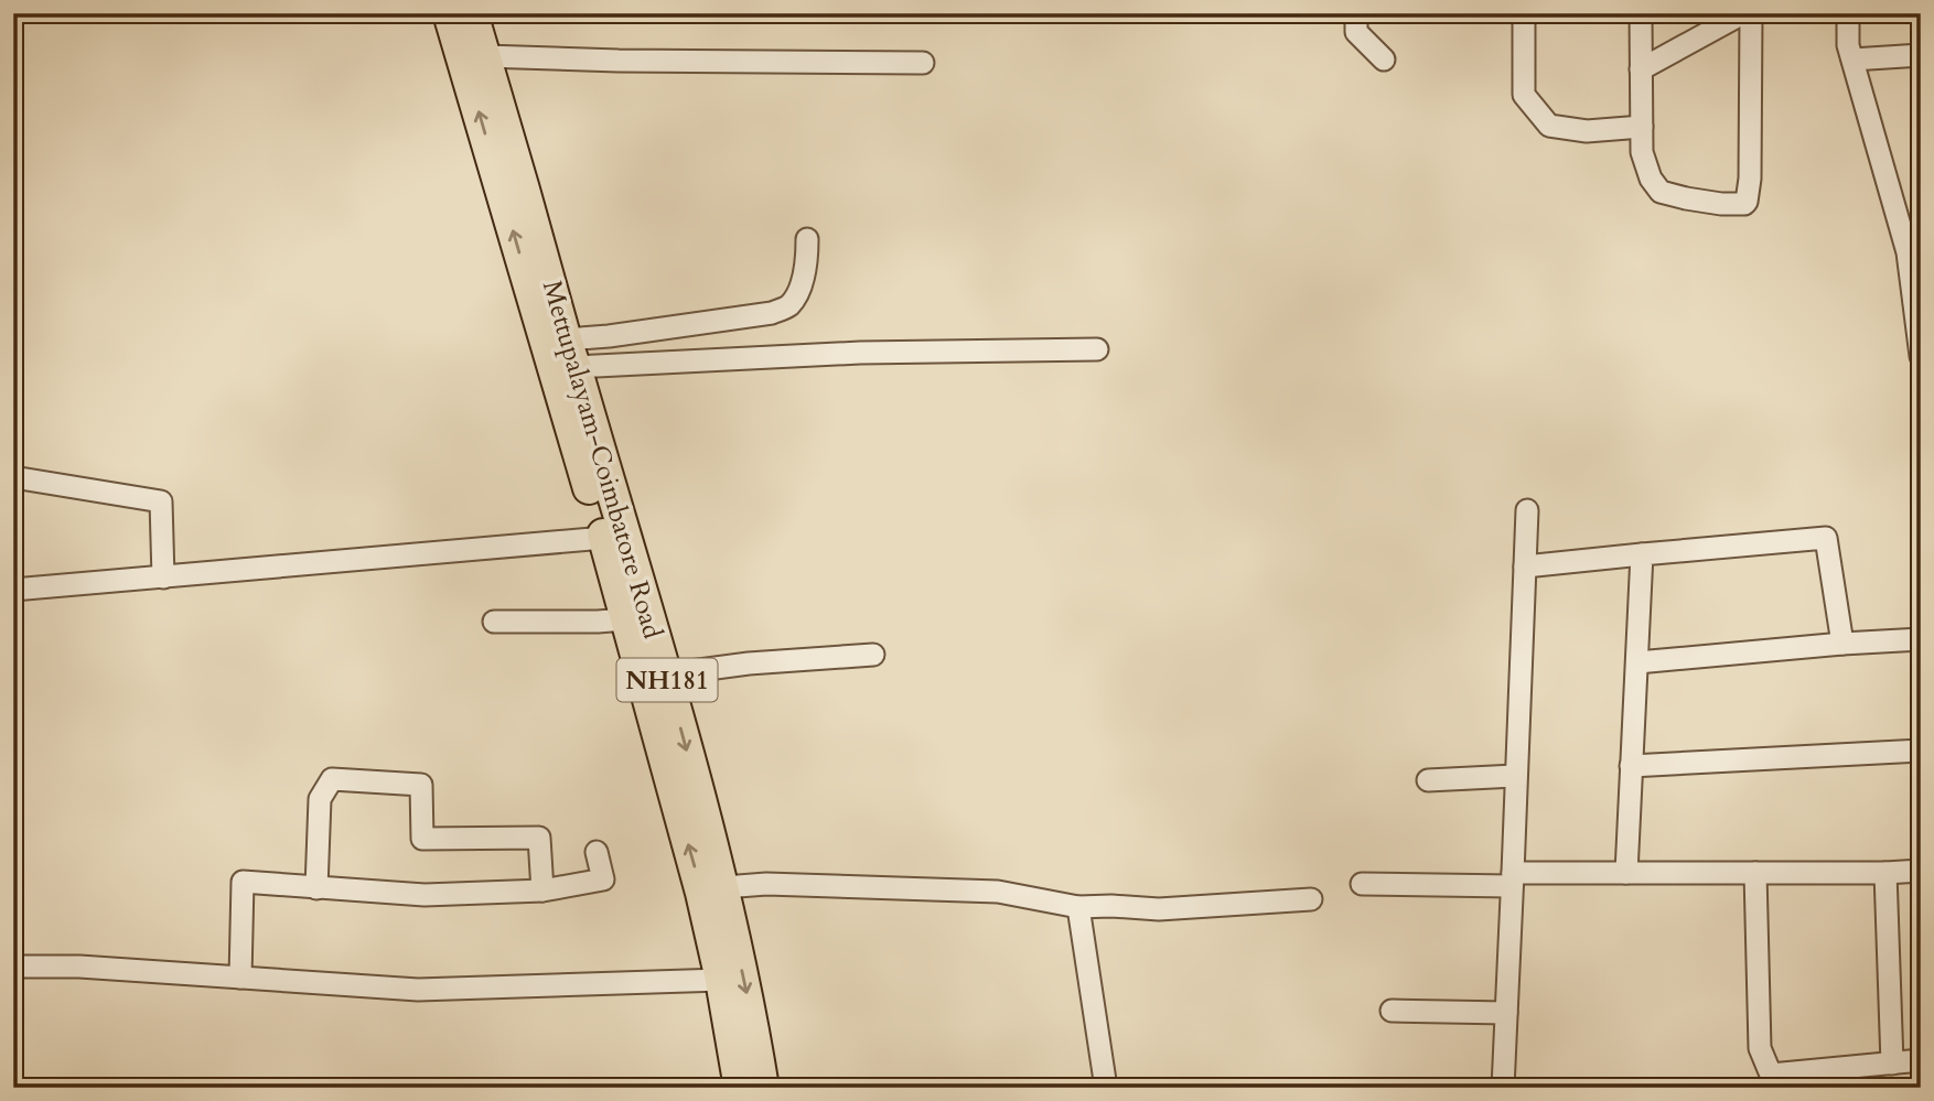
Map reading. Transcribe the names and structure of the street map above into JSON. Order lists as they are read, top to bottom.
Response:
{
  "streets": {
    "highway": ["Mettupalayam-Coimbatore Road", "NH181"]
  },
  "crossings": [
    ["Mettupalayam-Coimbatore Road", "NH181"]
  ]
}
